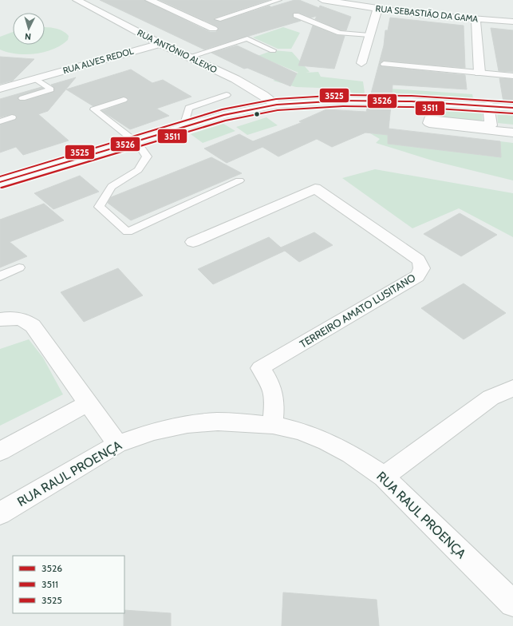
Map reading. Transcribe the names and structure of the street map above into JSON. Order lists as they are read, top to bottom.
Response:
{
  "streets": {
    "street": [
      "RUA SEBASTIÃO DA GAMA",
      "RUA ANTÓNIO ALEIXO",
      "RUA ALVES REDOL",
      "TERREIRO AMATO LUSITANO",
      "RUA RAUL PROENÇA"
    ]
  },
  "crossings": [
    ["RUA ANTÓNIO ALEIXO", "RUA ALVES REDOL"],
    ["TERREIRO AMATO LUSITANO", "RUA RAUL PROENÇA"]
  ],
  "lines": ["transit line 3525", "transit line 3526", "transit line 3511"],
  "legend": ["3526", "3511", "3525"],
  "north": "bottom"
}
